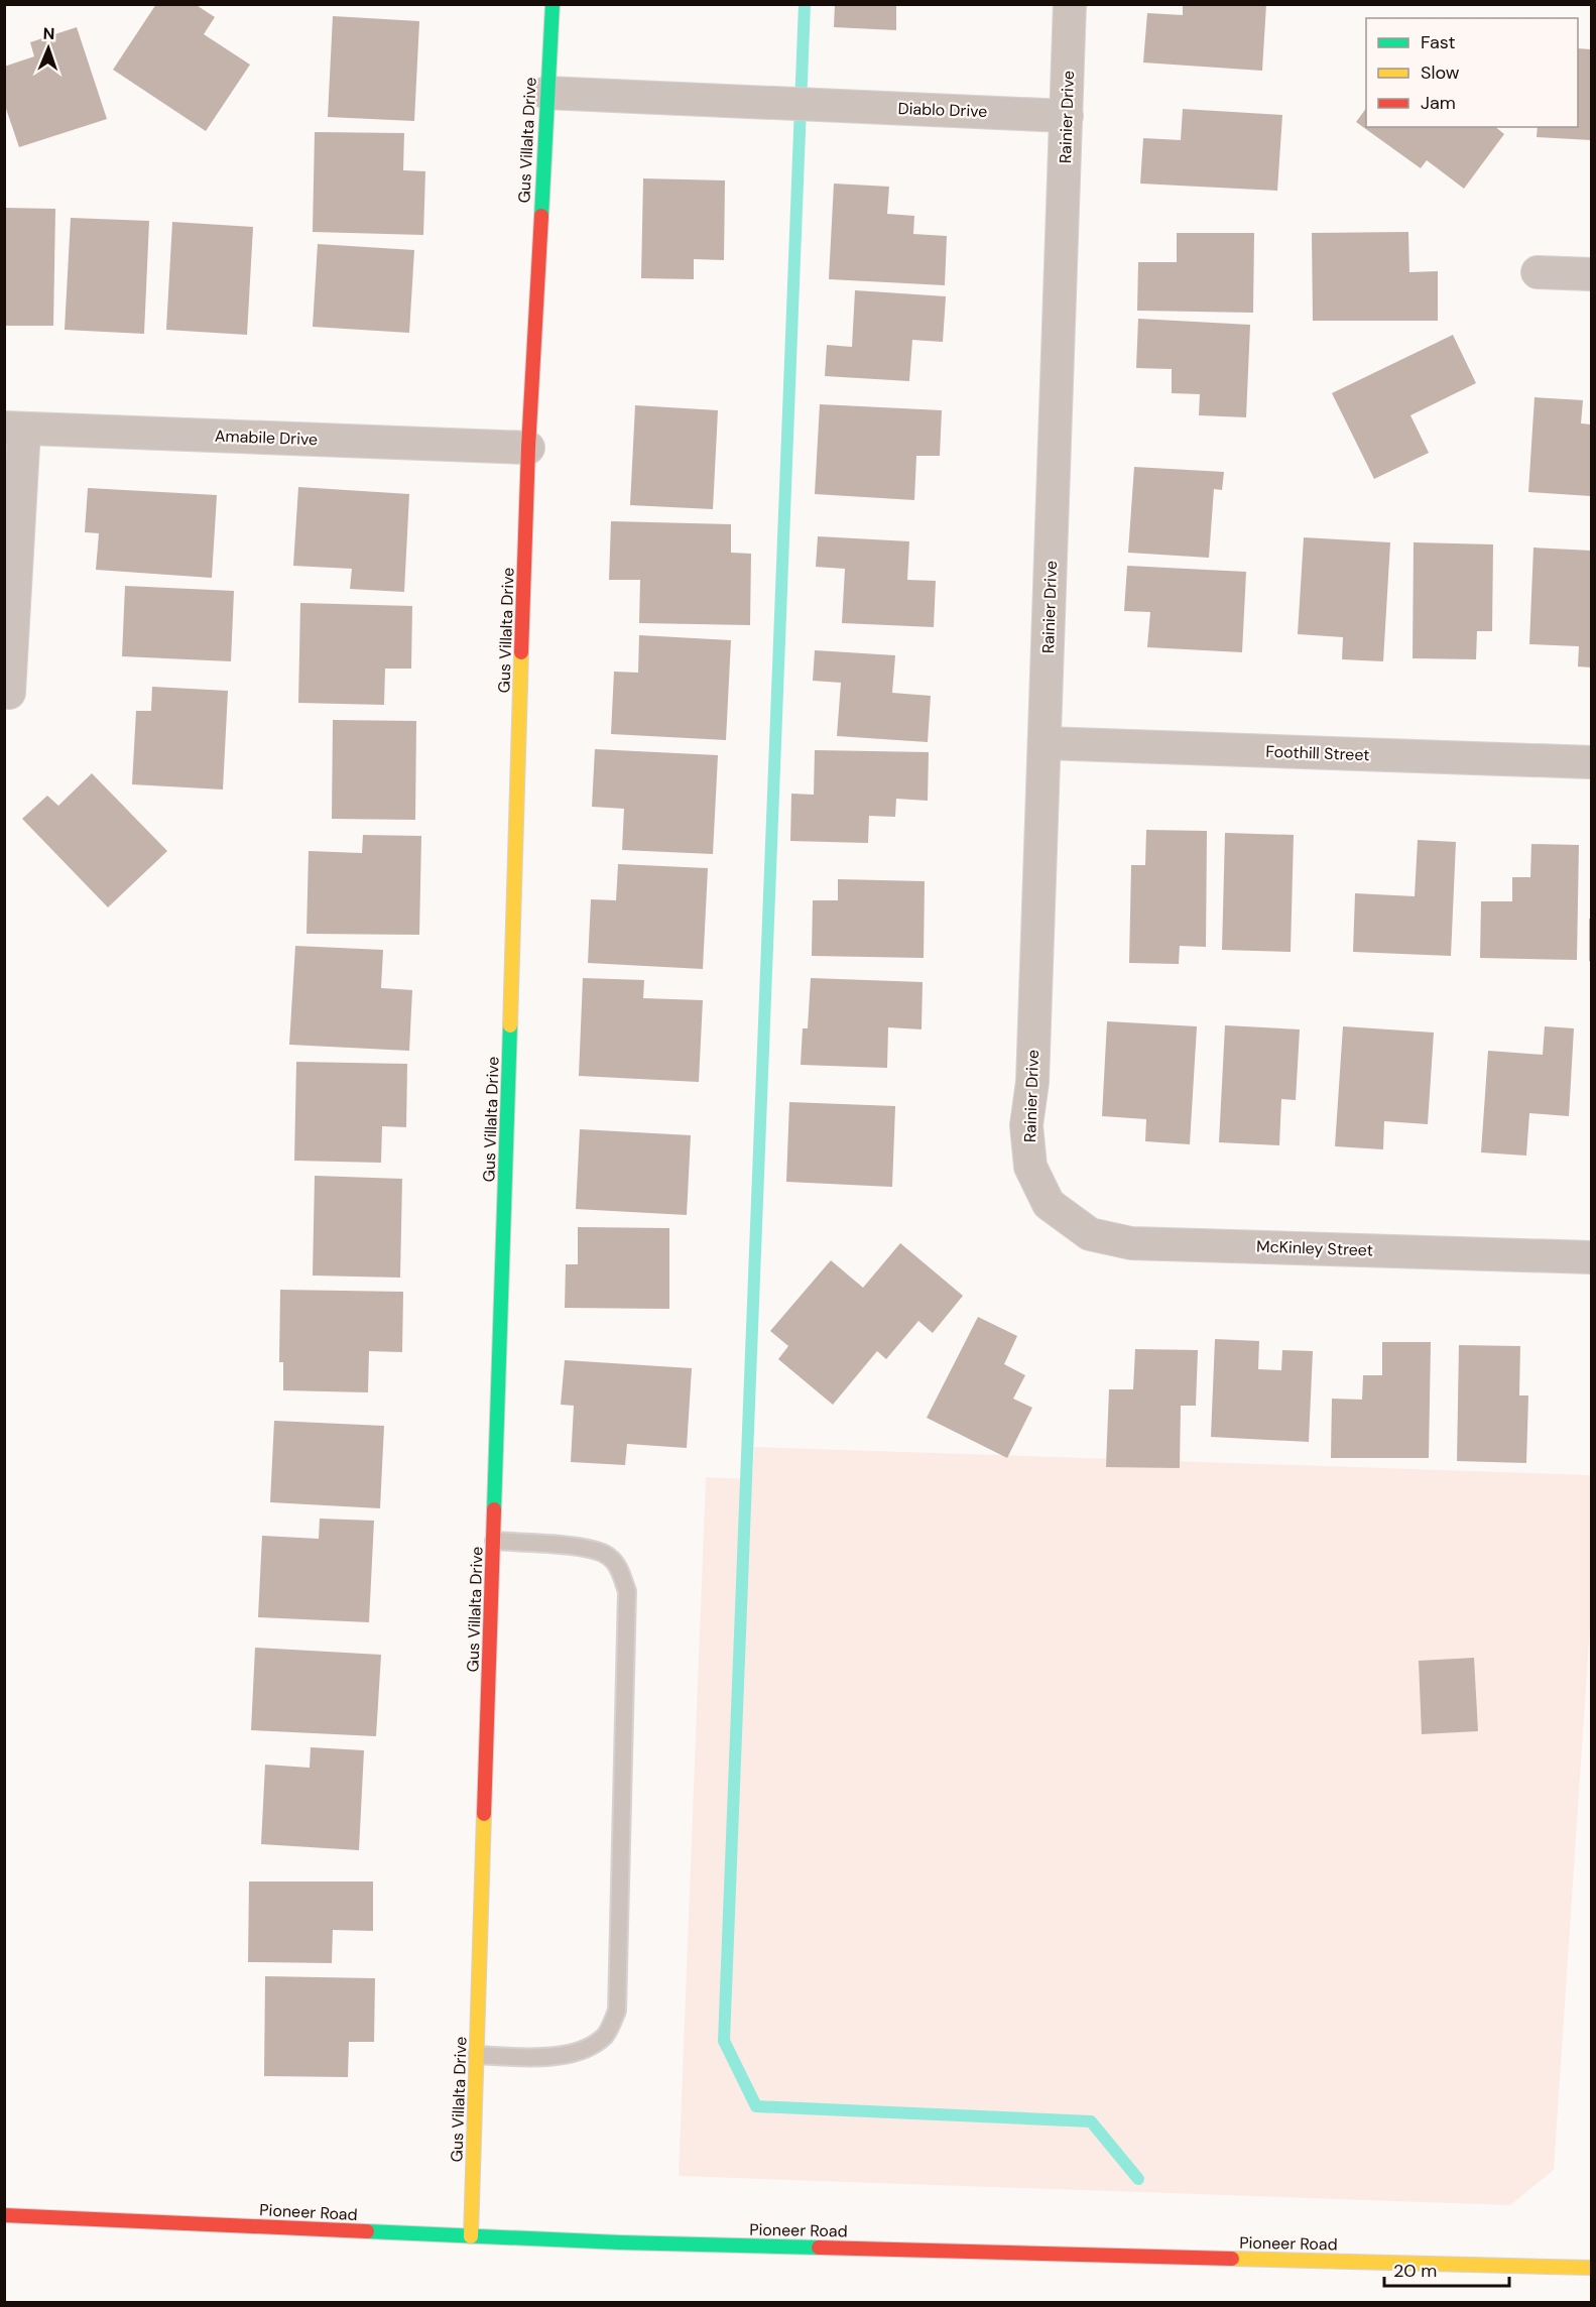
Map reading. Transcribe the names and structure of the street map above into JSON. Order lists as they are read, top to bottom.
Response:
{
  "streets": {
    "street": [
      "Diablo Drive",
      "Rainier Drive",
      "Gus Villalta Drive",
      "Amabile Drive",
      "Foothill Street",
      "McKinley Street",
      "Pioneer Road"
    ]
  },
  "crossings": [
    ["Diablo Drive", "Rainier Drive"],
    ["Diablo Drive", "Gus Villalta Drive"],
    ["Rainier Drive", "Foothill Street"],
    ["Rainier Drive", "McKinley Street"],
    ["Gus Villalta Drive", "Amabile Drive"],
    ["Gus Villalta Drive", "Pioneer Road"]
  ],
  "legend": ["Fast", "Slow", "Jam"],
  "scale_bar": "20 m",
  "north": "top"
}
